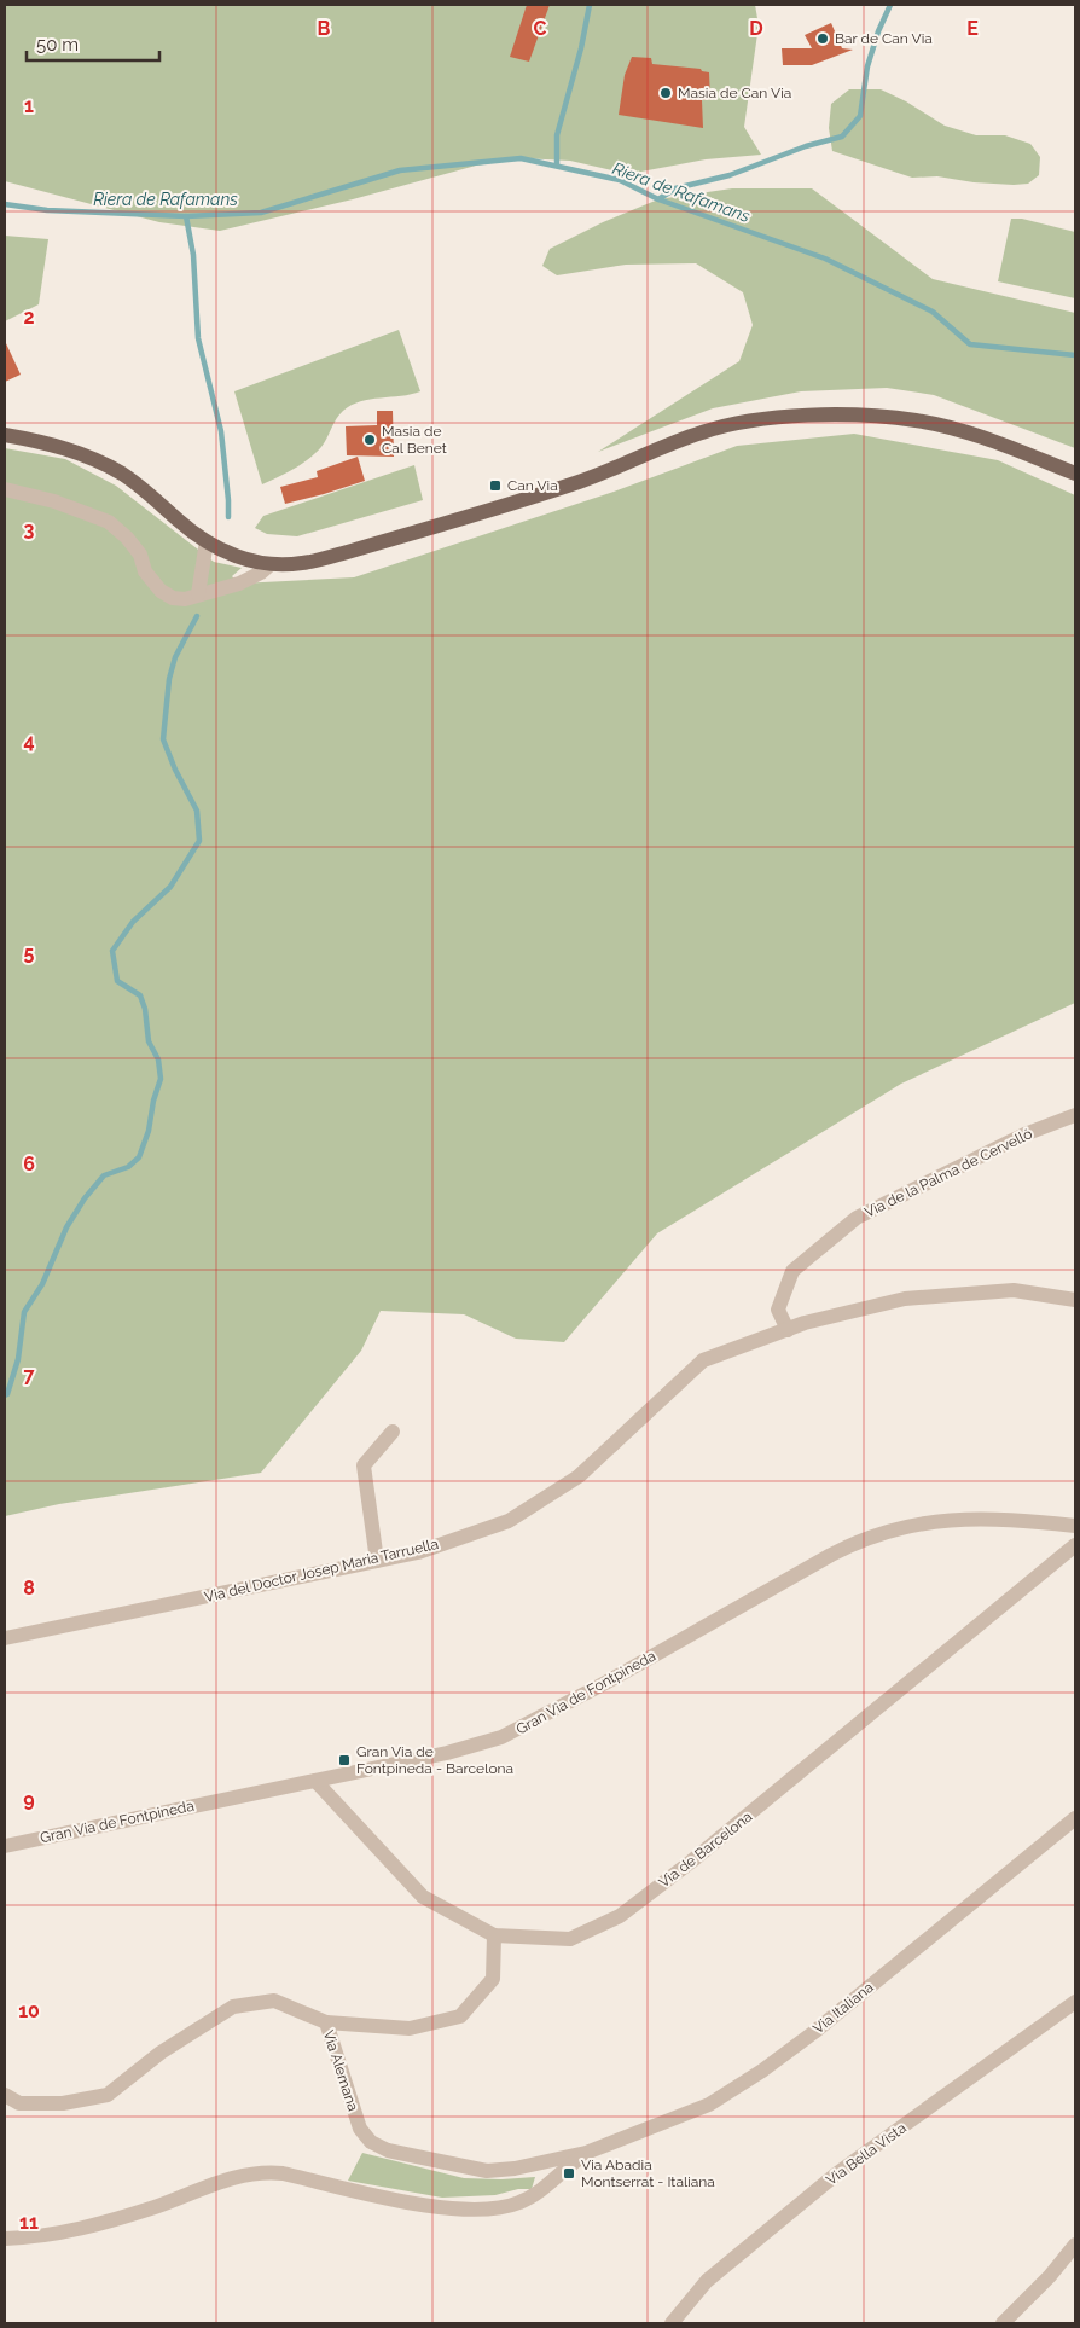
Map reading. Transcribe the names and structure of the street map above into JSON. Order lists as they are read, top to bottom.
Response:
{
  "streets": {
    "street": [
      "Via de la Palma de Cervelló",
      "Via del Doctor Josep Maria Tarruella",
      "Gran Via de Fontpineda",
      "Via de Barcelona",
      "Via Italiana",
      "Via Alemana",
      "Via Bella Vista"
    ]
  },
  "crossings": [
    ["Via de la Palma de Cervelló", "Via del Doctor Josep Maria Tarruella"],
    ["Gran Via de Fontpineda", "Via de Barcelona"],
    ["Via Italiana", "Via Alemana"]
  ],
  "water": ["Riera de Rafamans"],
  "places": {
    "other": ["Bar de Can Via", "Masia de Can Via", "Masia de Cal Benet"],
    "transit": ["Can Via", "Gran Via de Fontpineda - Barcelona", "Via Abadia Montserrat - Italiana"]
  },
  "scale_bar": "50 m",
  "grid": {
    "columns": [
      "B",
      "C",
      "D",
      "E"
    ],
    "rows": [
      "1",
      "2",
      "3",
      "4",
      "5",
      "6",
      "7",
      "8",
      "9",
      "10",
      "11"
    ]
  }
}
